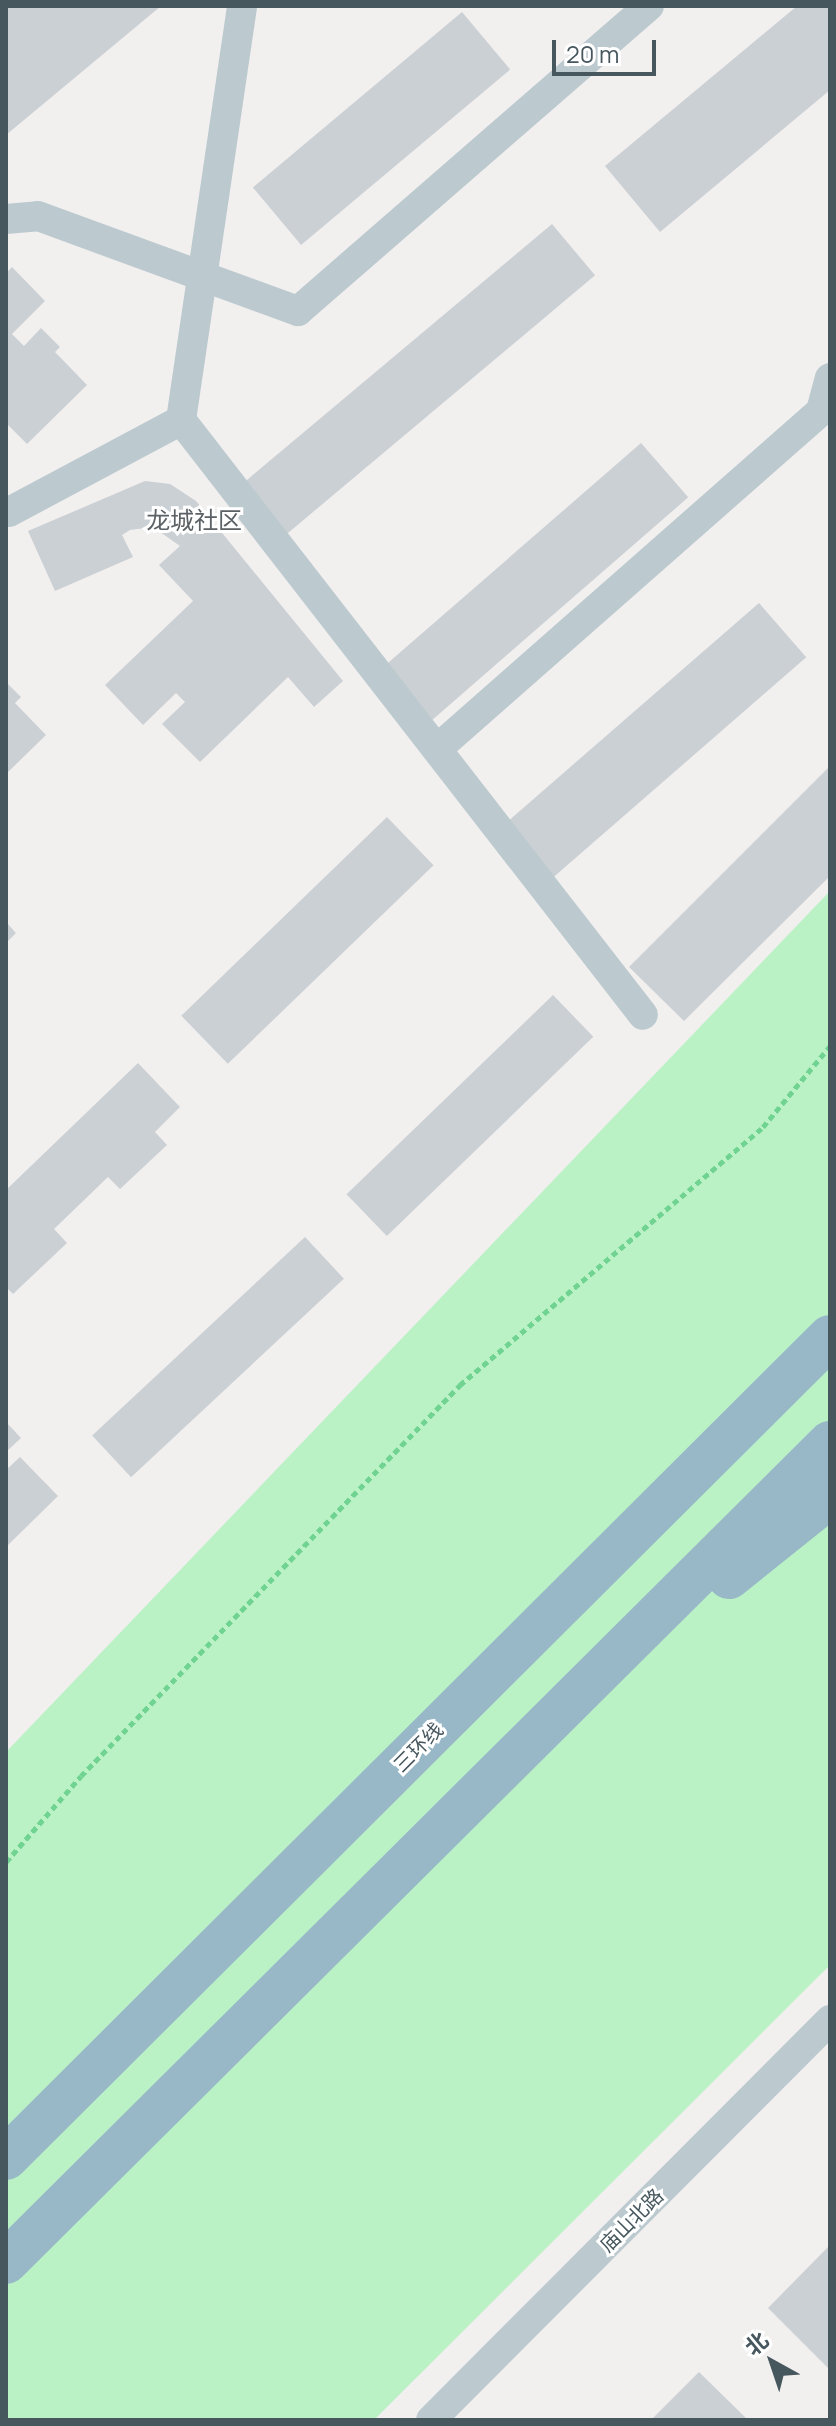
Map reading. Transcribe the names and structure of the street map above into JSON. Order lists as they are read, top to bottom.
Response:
{
  "streets": {
    "highway": ["三环线"],
    "street": ["庙山北路"]
  },
  "districts": ["龙城社区"],
  "scale_bar": "20 m",
  "north": "top left"
}
